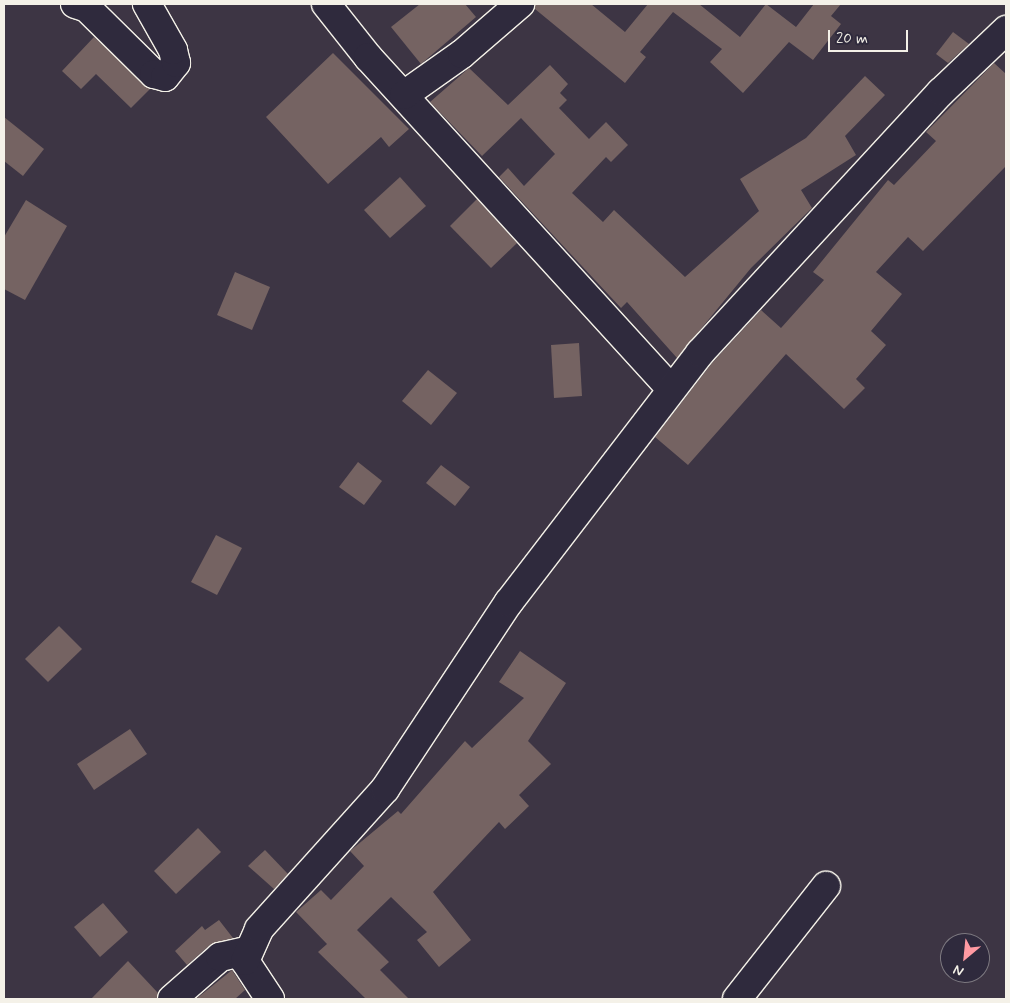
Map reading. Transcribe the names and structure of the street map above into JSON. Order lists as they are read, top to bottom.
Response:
{
  "scale_bar": "20 m",
  "north": "bottom left"
}
